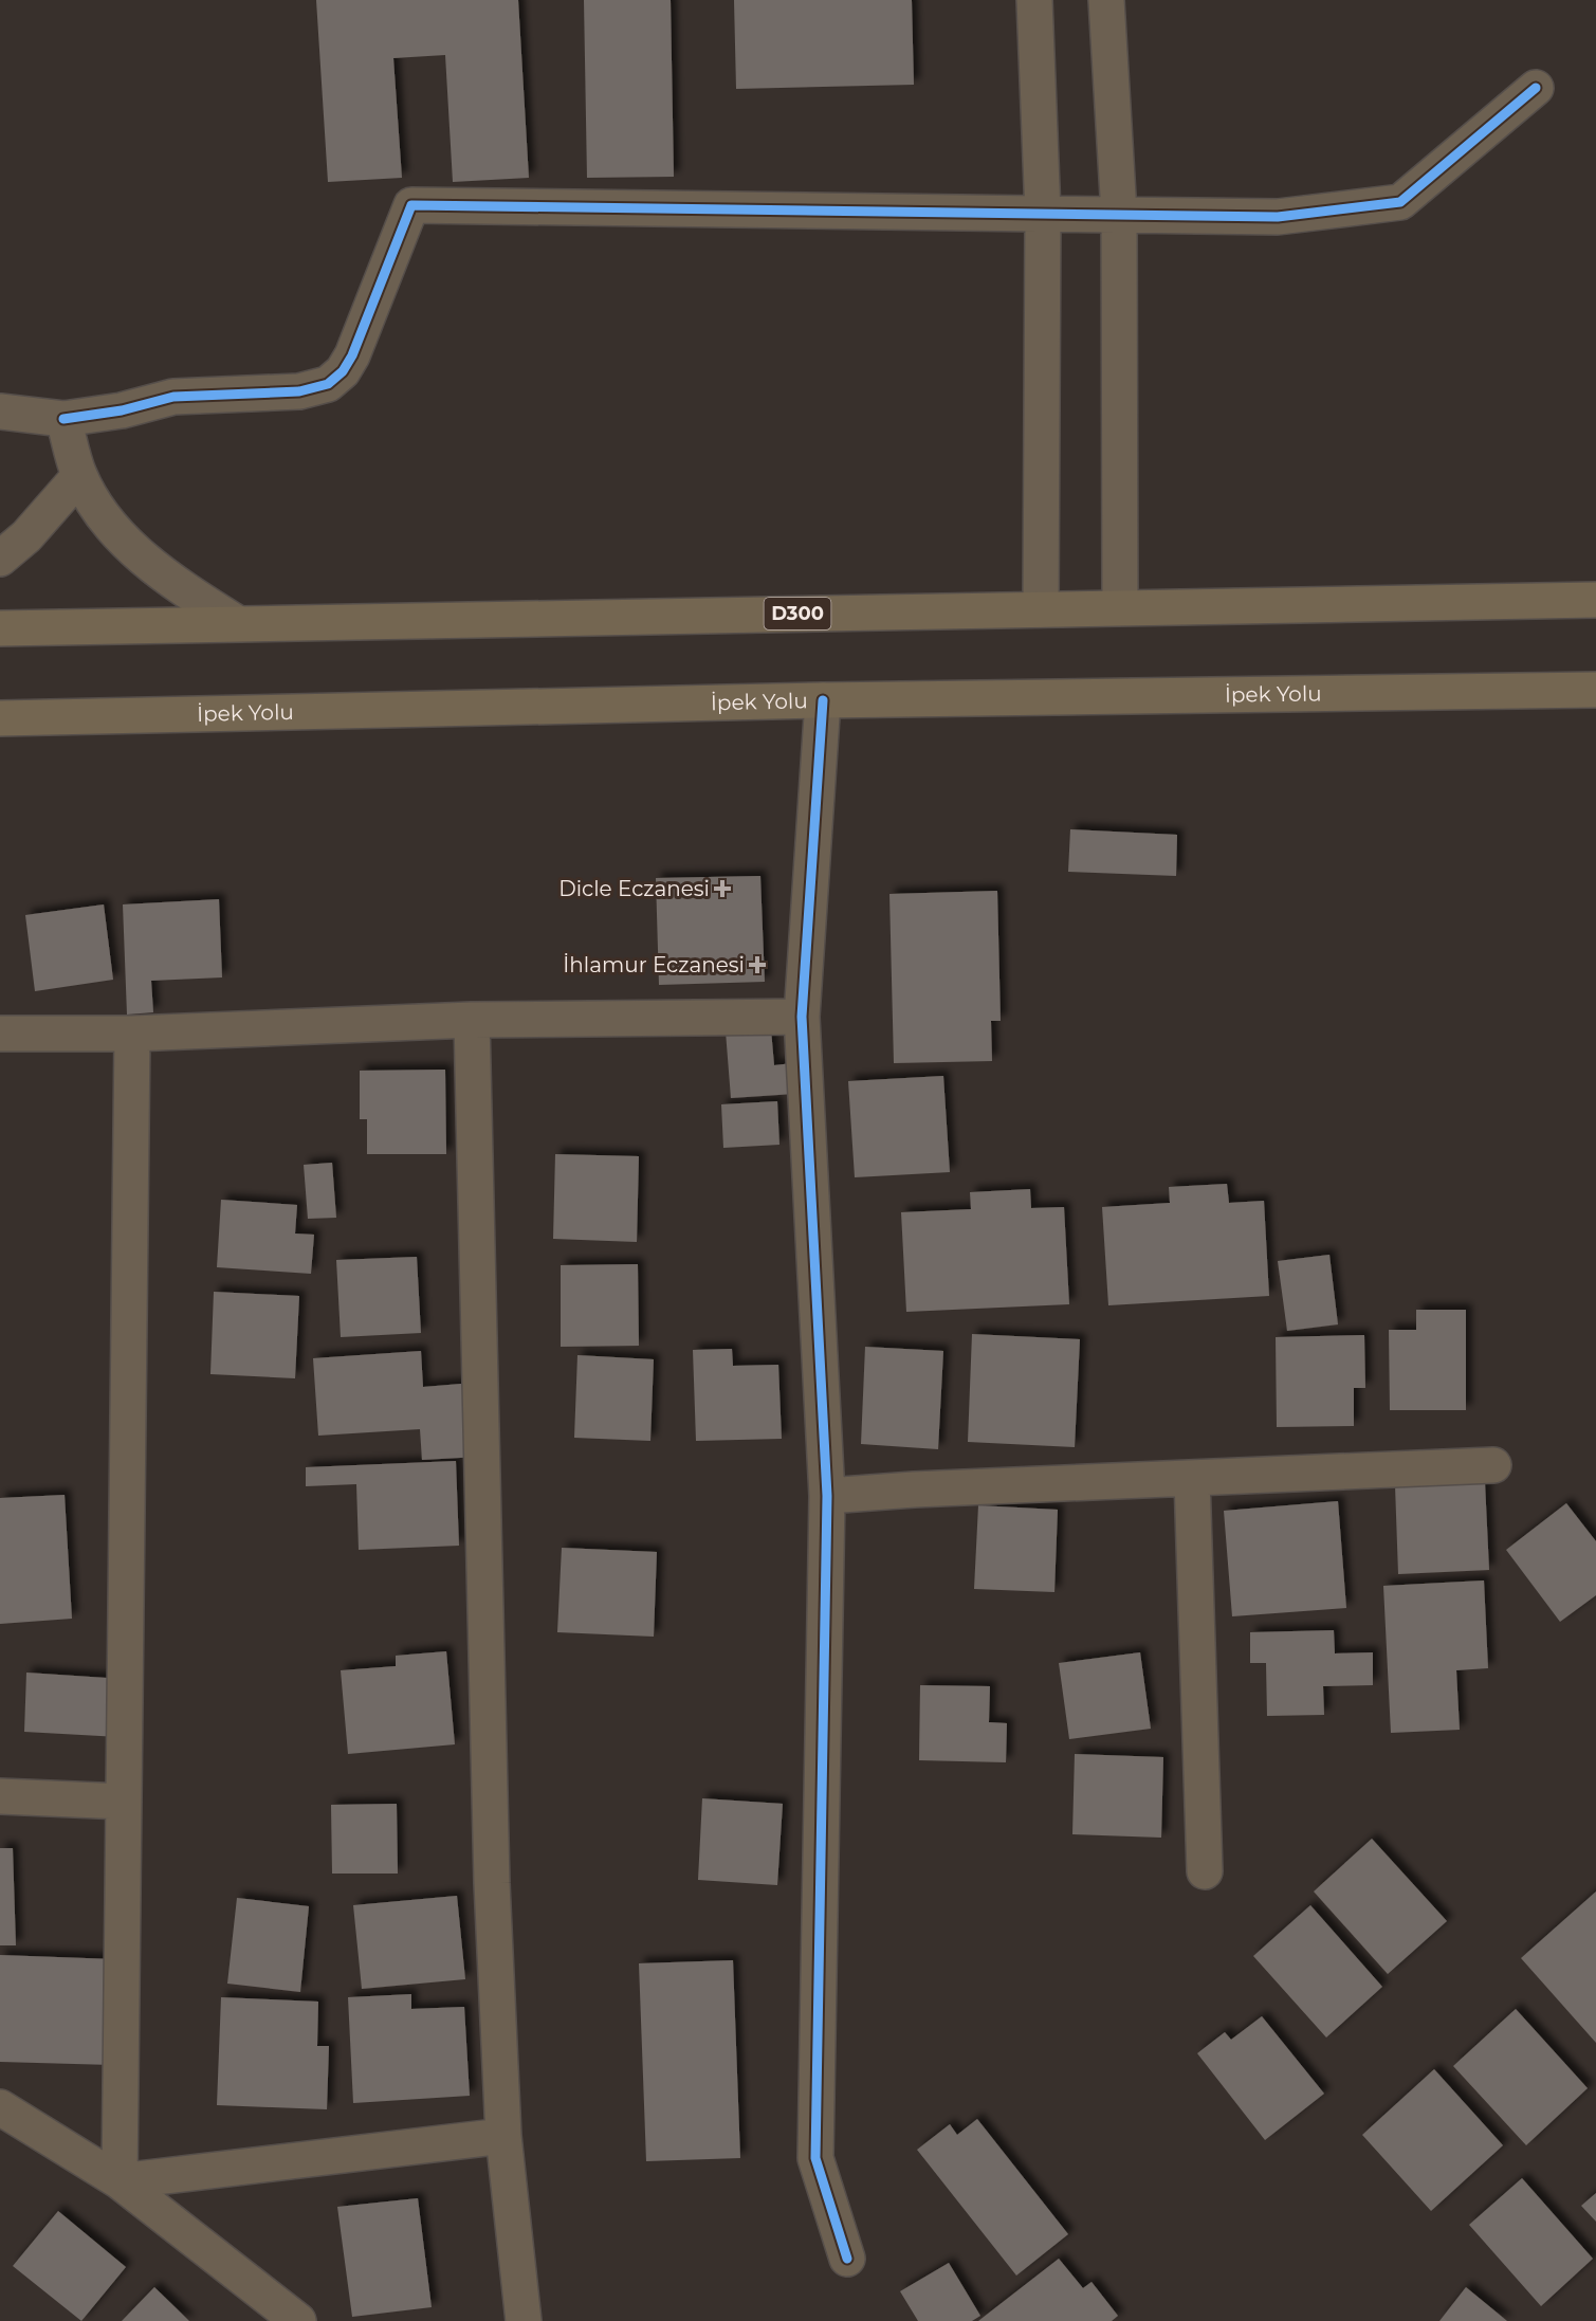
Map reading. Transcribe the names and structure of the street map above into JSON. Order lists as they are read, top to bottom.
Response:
{
  "streets": {
    "highway": ["D300", "İpek Yolu"]
  },
  "places": {
    "health": ["Dicle Eczanesi", "İhlamur Eczanesi"]
  }
}
